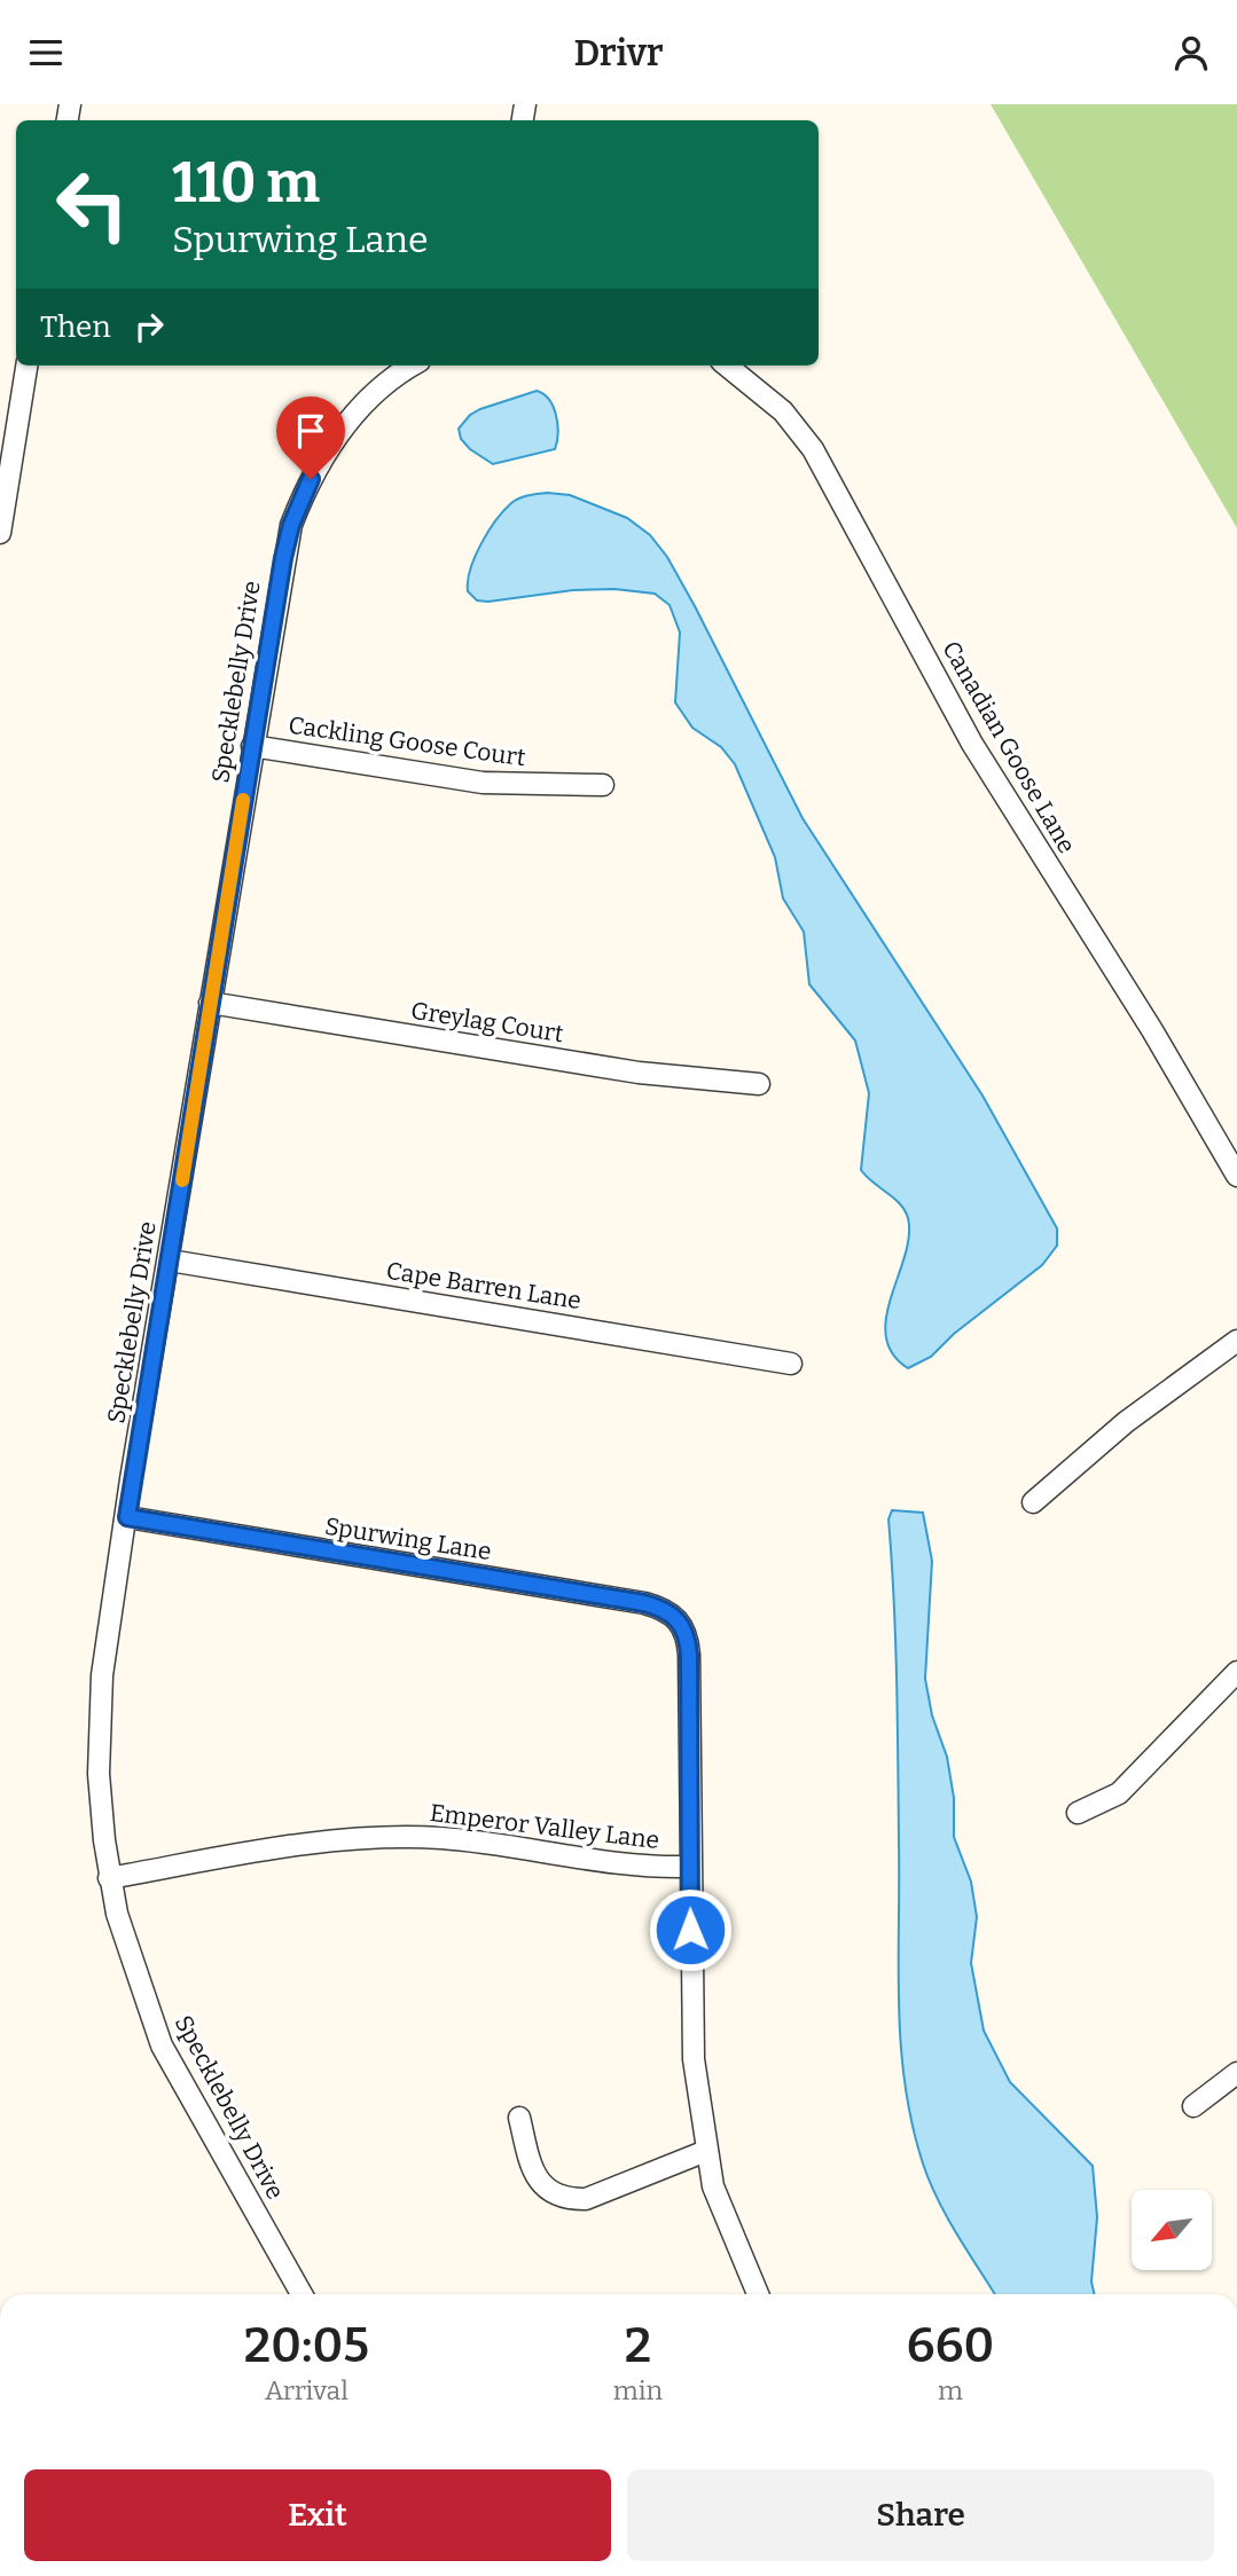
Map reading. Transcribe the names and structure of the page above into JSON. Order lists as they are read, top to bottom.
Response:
{
  "streets": {
    "street": [
      "Specklebelly Drive",
      "Cackling Goose Court",
      "Canadian Goose Lane",
      "Greylag Court",
      "Cape Barren Lane",
      "Spurwing Lane",
      "Emperor Valley Lane"
    ]
  },
  "crossings": [
    ["Specklebelly Drive", "Cackling Goose Court"],
    ["Specklebelly Drive", "Greylag Court"],
    ["Specklebelly Drive", "Cape Barren Lane"],
    ["Specklebelly Drive", "Spurwing Lane"],
    ["Specklebelly Drive", "Emperor Valley Lane"],
    ["Spurwing Lane", "Emperor Valley Lane"]
  ],
  "north": "bottom left",
  "page": {
    "header": "Drivr",
    "turn": ["110 m", "Spurwing Lane"],
    "then": "Then",
    "eta": [
      "20:05",
      "Arrival",
      "2",
      "min",
      "660",
      "m"
    ],
    "buttons": ["Exit", "Share"]
  }
}
